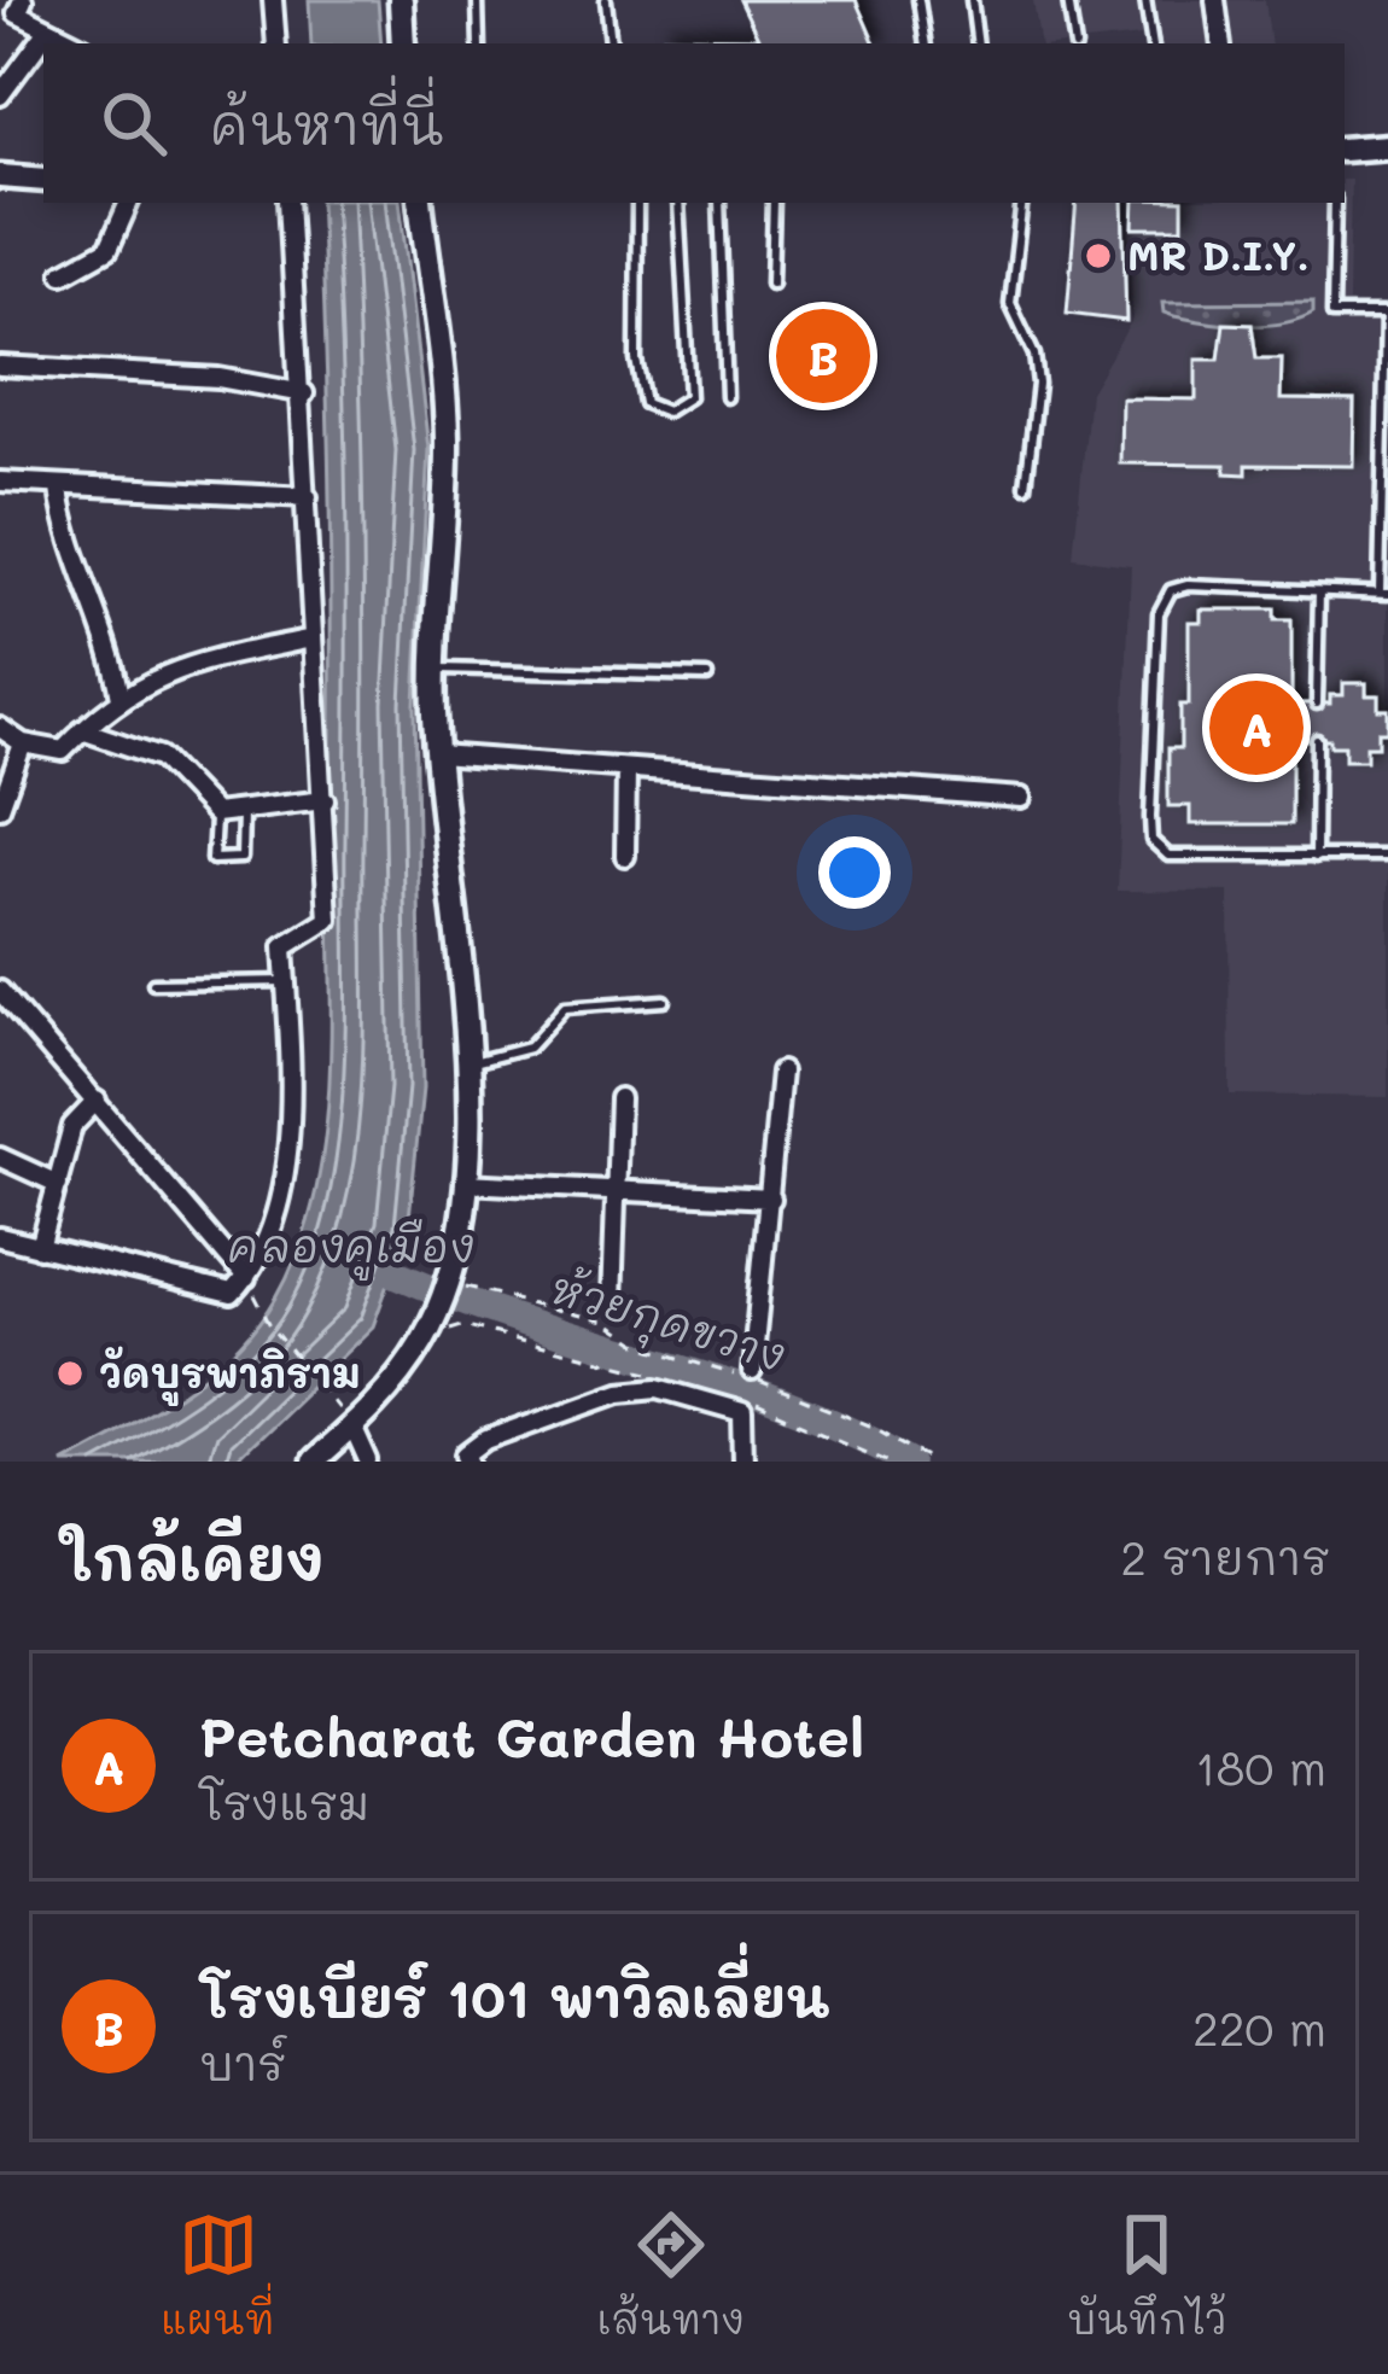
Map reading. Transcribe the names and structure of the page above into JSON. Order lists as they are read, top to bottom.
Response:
{
  "water": ["คลองคูเมือง", "ห้วยกุดขวาง"],
  "places": ["MR D.I.Y.", "วัดบูรพาภิราม"],
  "page": {
    "search": "ค้นหาที่นี่",
    "pins": ["B", "A"],
    "heading": ["ใกล้เคียง", "2 รายการ"],
    "list": [
      {
        "mark": "A",
        "name": "Petcharat Garden Hotel",
        "note": "โรงแรม",
        "value": "180 m"
      },
      {
        "mark": "B",
        "name": "โรงเบียร์ 101 พาวิลเลี่ยน",
        "note": "บาร์",
        "value": "220 m"
      }
    ],
    "nav": ["แผนที่", "เส้นทาง", "บันทึกไว้"]
  }
}
